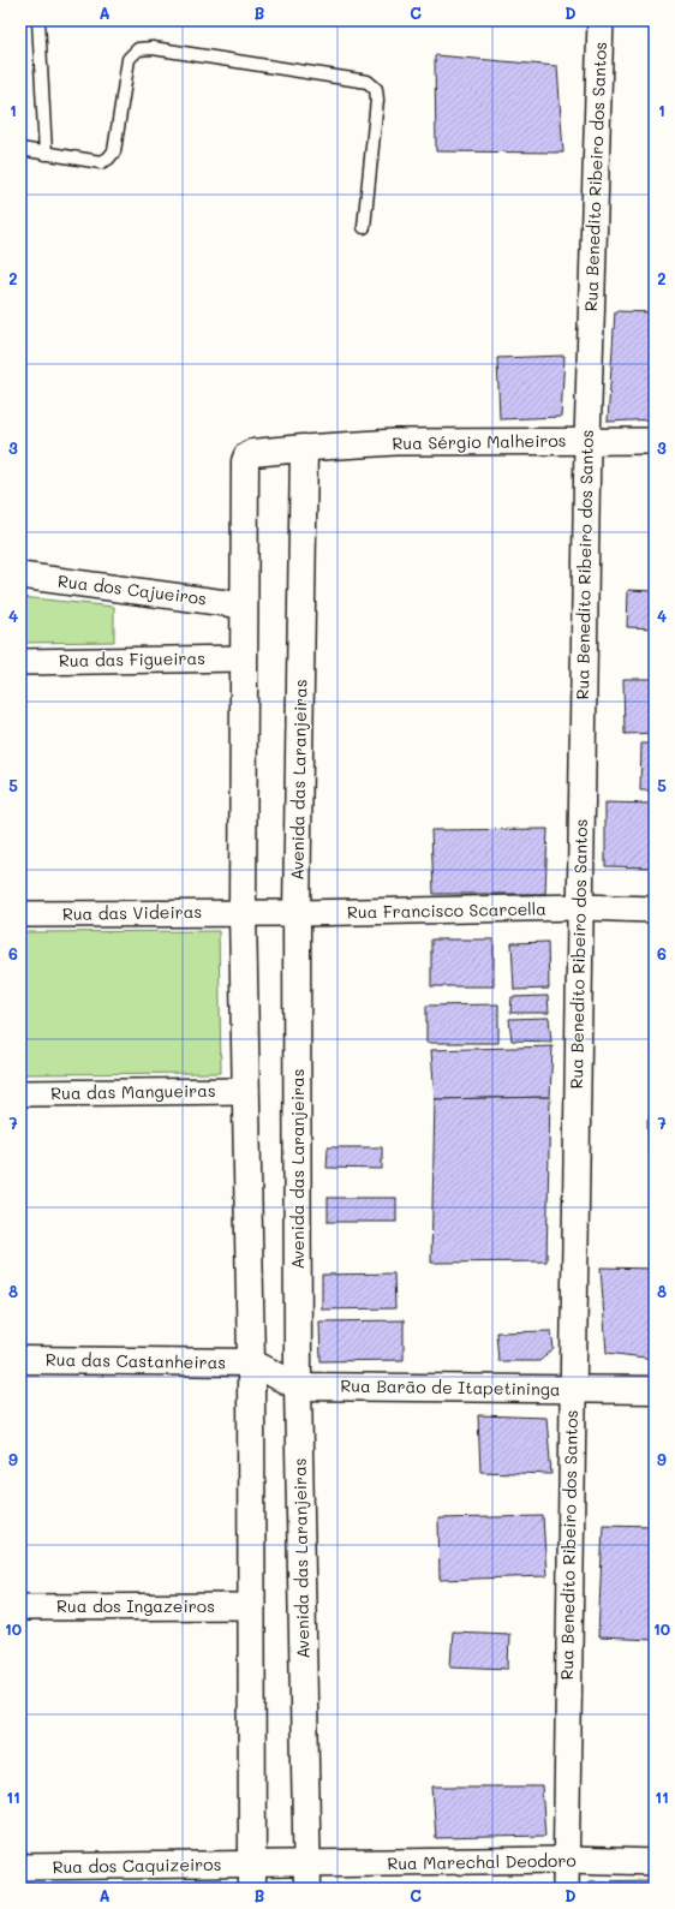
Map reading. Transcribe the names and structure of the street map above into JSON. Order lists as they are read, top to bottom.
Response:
{
  "streets": {
    "street": [
      "Rua Benedito Ribeiro dos Santos",
      "Rua Sérgio Malheiros",
      "Rua dos Cajueiros",
      "Rua das Figueiras",
      "Avenida das Laranjeiras",
      "Rua Francisco Scarcella",
      "Rua das Videiras",
      "Rua das Mangueiras",
      "Rua das Castanheiras",
      "Rua Barão de Itapetininga",
      "Rua dos Ingazeiros",
      "Rua Marechal Deodoro",
      "Rua dos Caquizeiros"
    ]
  },
  "crossings": [
    ["Rua Benedito Ribeiro dos Santos", "Rua Sérgio Malheiros"],
    ["Rua Benedito Ribeiro dos Santos", "Rua Francisco Scarcella"],
    ["Rua Benedito Ribeiro dos Santos", "Rua Barão de Itapetininga"],
    ["Rua Benedito Ribeiro dos Santos", "Rua Marechal Deodoro"],
    ["Rua Sérgio Malheiros", "Avenida das Laranjeiras"],
    ["Avenida das Laranjeiras", "Rua Francisco Scarcella"],
    ["Avenida das Laranjeiras", "Rua Barão de Itapetininga"],
    ["Avenida das Laranjeiras", "Rua Marechal Deodoro"],
    ["Rua Francisco Scarcella", "Rua das Videiras"],
    ["Rua das Castanheiras", "Rua Barão de Itapetininga"],
    ["Rua Marechal Deodoro", "Rua dos Caquizeiros"]
  ],
  "grid": {
    "columns": [
      "A",
      "B",
      "C",
      "D"
    ],
    "rows": [
      "1",
      "2",
      "3",
      "4",
      "5",
      "6",
      "7",
      "8",
      "9",
      "10",
      "11"
    ]
  }
}
